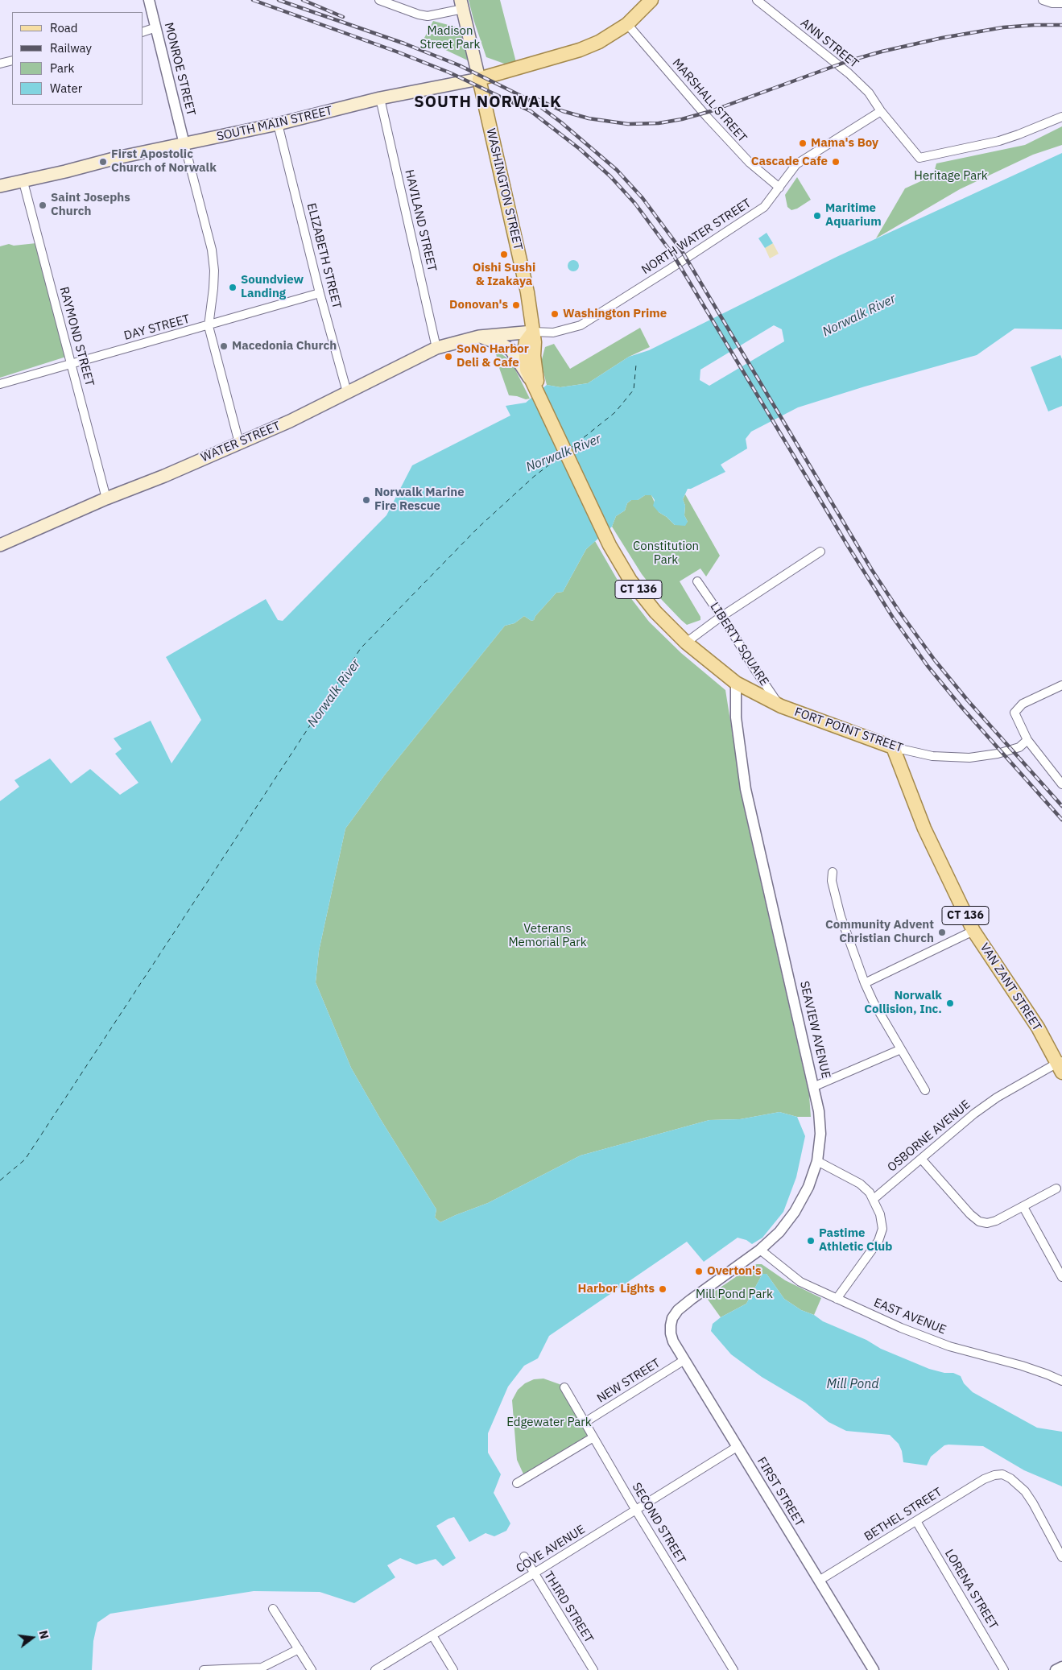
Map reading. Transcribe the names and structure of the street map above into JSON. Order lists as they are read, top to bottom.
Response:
{
  "streets": {
    "main road": [
      "SOUTH MAIN STREET",
      "WASHINGTON STREET",
      "WATER STREET",
      "CT 136",
      "LIBERTY SQUARE",
      "FORT POINT STREET",
      "VAN ZANT STREET"
    ],
    "street": [
      "ANN STREET",
      "MONROE STREET",
      "MARSHALL STREET",
      "HAVILAND STREET",
      "NORTH WATER STREET",
      "ELIZABETH STREET",
      "DAY STREET",
      "RAYMOND STREET",
      "SEAVIEW AVENUE",
      "OSBORNE AVENUE",
      "EAST AVENUE",
      "NEW STREET",
      "FIRST STREET",
      "BETHEL STREET",
      "SECOND STREET",
      "COVE AVENUE",
      "LORENA STREET",
      "THIRD STREET"
    ]
  },
  "crossings": [
    ["ANN STREET", "NORTH WATER STREET"],
    ["MONROE STREET", "SOUTH MAIN STREET"],
    ["MARSHALL STREET", "NORTH WATER STREET"],
    ["SOUTH MAIN STREET", "WASHINGTON STREET"],
    ["SOUTH MAIN STREET", "HAVILAND STREET"],
    ["SOUTH MAIN STREET", "ELIZABETH STREET"],
    ["SOUTH MAIN STREET", "RAYMOND STREET"],
    ["WASHINGTON STREET", "NORTH WATER STREET"],
    ["WASHINGTON STREET", "WATER STREET"],
    ["WASHINGTON STREET", "CT 136"],
    ["WASHINGTON STREET", "LIBERTY SQUARE"],
    ["HAVILAND STREET", "WATER STREET"],
    ["NORTH WATER STREET", "WATER STREET"],
    ["ELIZABETH STREET", "DAY STREET"],
    ["ELIZABETH STREET", "WATER STREET"],
    ["DAY STREET", "RAYMOND STREET"],
    ["RAYMOND STREET", "WATER STREET"],
    ["WATER STREET", "CT 136"],
    ["CT 136", "LIBERTY SQUARE"],
    ["LIBERTY SQUARE", "FORT POINT STREET"],
    ["LIBERTY SQUARE", "SEAVIEW AVENUE"],
    ["FORT POINT STREET", "VAN ZANT STREET"],
    ["FORT POINT STREET", "SEAVIEW AVENUE"],
    ["VAN ZANT STREET", "OSBORNE AVENUE"],
    ["SEAVIEW AVENUE", "EAST AVENUE"],
    ["SEAVIEW AVENUE", "FIRST STREET"],
    ["NEW STREET", "FIRST STREET"],
    ["NEW STREET", "SECOND STREET"],
    ["FIRST STREET", "BETHEL STREET"],
    ["FIRST STREET", "COVE AVENUE"],
    ["BETHEL STREET", "LORENA STREET"],
    ["SECOND STREET", "COVE AVENUE"],
    ["COVE AVENUE", "THIRD STREET"]
  ],
  "districts": ["SOUTH NORWALK"],
  "water": ["Norwalk River", "Mill Pond"],
  "parks": [
    "Madison Street Park",
    "Heritage Park",
    "Constitution Park",
    "Veterans Memorial Park",
    "Mill Pond Park",
    "Edgewater Park"
  ],
  "places": [
    "Mama's Boy",
    "First Apostolic Church of Norwalk",
    "Cascade Cafe",
    "Saint Josephs Church",
    "Maritime Aquarium",
    "Oishi Sushi & Izakaya",
    "Soundview Landing",
    "Donovan's",
    "Washington Prime",
    "Macedonia Church",
    "SoNo Harbor Deli & Cafe",
    "Norwalk Marine Fire Rescue",
    "Community Advent Christian Church",
    "Norwalk Collision, Inc.",
    "Pastime Athletic Club",
    "Overton's",
    "Harbor Lights"
  ],
  "legend": [
    "Road",
    "Railway",
    "Park",
    "Water"
  ],
  "north": "right"
}
